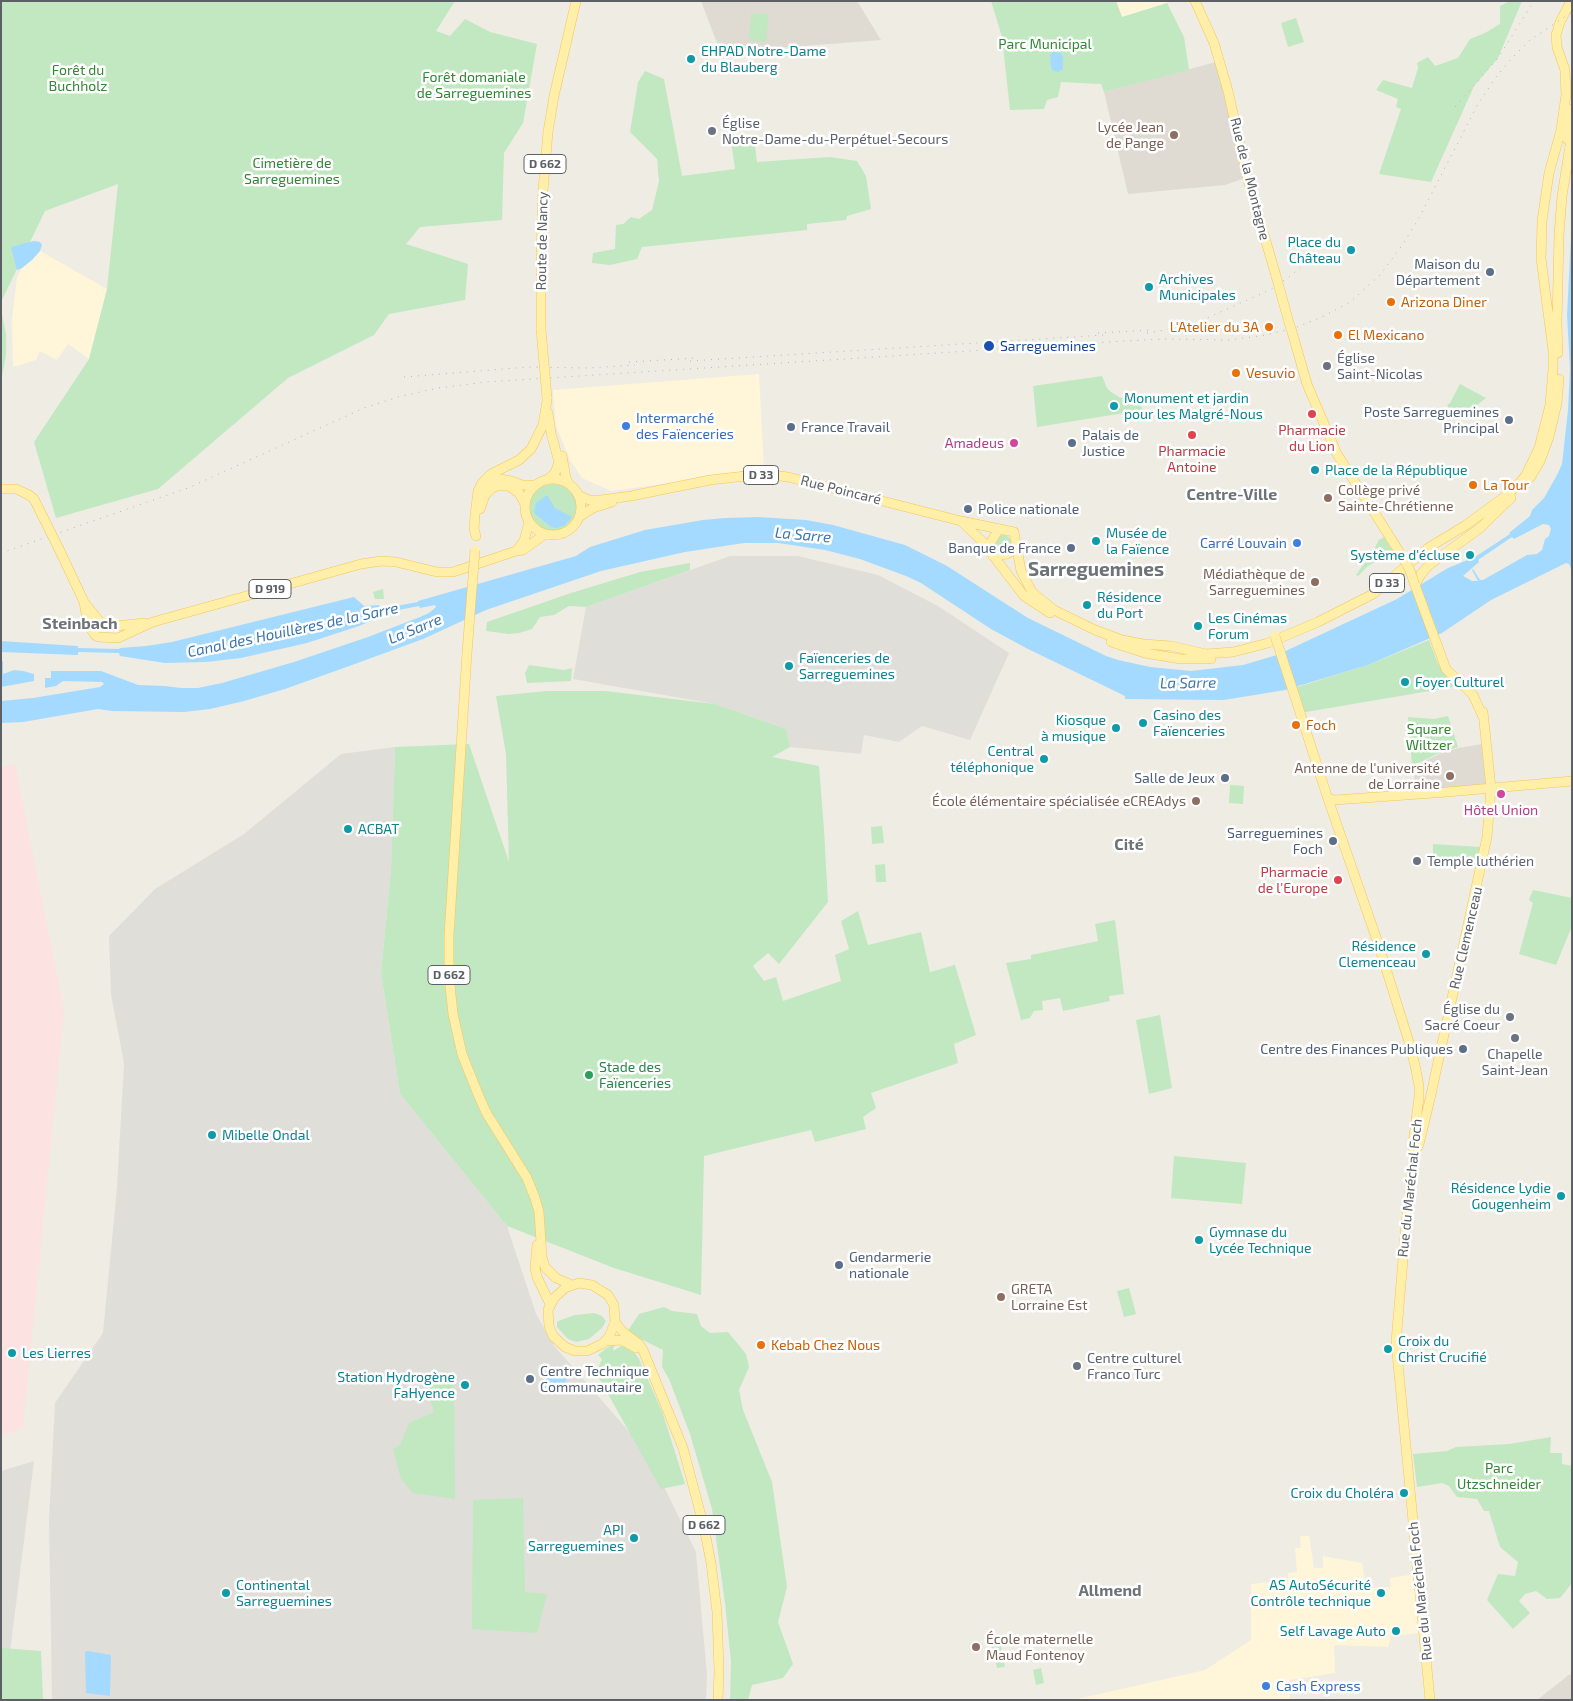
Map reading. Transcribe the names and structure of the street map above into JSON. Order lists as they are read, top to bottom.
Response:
{
  "streets": {
    "main road": [
      "D 662",
      "Rue de la Montagne",
      "Route de Nancy",
      "D 33",
      "Rue Poincaré",
      "D 919",
      "Rue Clemenceau",
      "Rue du Maréchal Foch"
    ]
  },
  "crossings": [
    ["D 662", "Route de Nancy"],
    ["D 662", "Rue Poincaré"],
    ["D 662", "D 919"],
    ["Rue de la Montagne", "Rue Clemenceau"],
    ["Route de Nancy", "Rue Poincaré"],
    ["Route de Nancy", "D 919"],
    ["D 33", "Rue Poincaré"],
    ["D 33", "Rue Clemenceau"],
    ["Rue Poincaré", "D 919"],
    ["Rue Clemenceau", "Rue du Maréchal Foch"]
  ],
  "districts": [
    "Centre-Ville",
    "Sarreguemines",
    "Steinbach",
    "Cité",
    "Allmend"
  ],
  "water": ["La Sarre", "Canal des Houillères de la Sarre"],
  "parks": [
    "Parc Municipal",
    "Forêt du Buchholz",
    "Forêt domaniale de Sarreguemines",
    "Cimetière de Sarreguemines",
    "Square Wiltzer",
    "Parc Utzschneider"
  ],
  "places": [
    "EHPAD Notre-Dame du Blauberg",
    "Église Notre-Dame-du-Perpétuel-Secours",
    "Lycée Jean de Pange",
    "Place du Château",
    "Maison du Département",
    "Archives Municipales",
    "Arizona Diner",
    "L'Atelier du 3A",
    "El Mexicano",
    "Sarreguemines",
    "Église Saint-Nicolas",
    "Vesuvio",
    "Monument et jardin pour les Malgré-Nous",
    "Pharmacie du Lion",
    "Poste Sarreguemines Principal",
    "Intermarché des Faïenceries",
    "France Travail",
    "Pharmacie Antoine",
    "Amadeus",
    "Palais de Justice",
    "Place de la République",
    "La Tour",
    "Collège privé Sainte-Chrétienne",
    "Police nationale",
    "Musée de la Faïence",
    "Carré Louvain",
    "Banque de France",
    "Système d'écluse",
    "Médiathèque de Sarreguemines",
    "Résidence du Port",
    "Les Cinémas Forum",
    "Faïenceries de Sarreguemines",
    "Foyer Culturel",
    "Casino des Faïenceries",
    "Foch",
    "Kiosque à musique",
    "Central téléphonique",
    "Antenne de l'université de Lorraine",
    "Salle de Jeux",
    "Hôtel Union",
    "École élémentaire spécialisée eCREAdys",
    "ACBAT",
    "Sarreguemines Foch",
    "Temple luthérien",
    "Pharmacie de l'Europe",
    "Résidence Clemenceau",
    "Église du Sacré Coeur",
    "Chapelle Saint-Jean",
    "Centre des Finances Publiques",
    "Stade des Faïenceries",
    "Mibelle Ondal",
    "Résidence Lydie Gougenheim",
    "Gymnase du Lycée Technique",
    "Gendarmerie nationale",
    "GRETA Lorraine Est",
    "Kebab Chez Nous",
    "Croix du Christ Crucifié",
    "Les Lierres",
    "Centre culturel Franco Turc",
    "Centre Technique Communautaire",
    "Station Hydrogène FaHyence",
    "Croix du Choléra",
    "API Sarreguemines",
    "Continental Sarreguemines",
    "AS AutoSécurité Contrôle technique",
    "Self Lavage Auto",
    "École maternelle Maud Fontenoy",
    "Cash Express"
  ]
}
